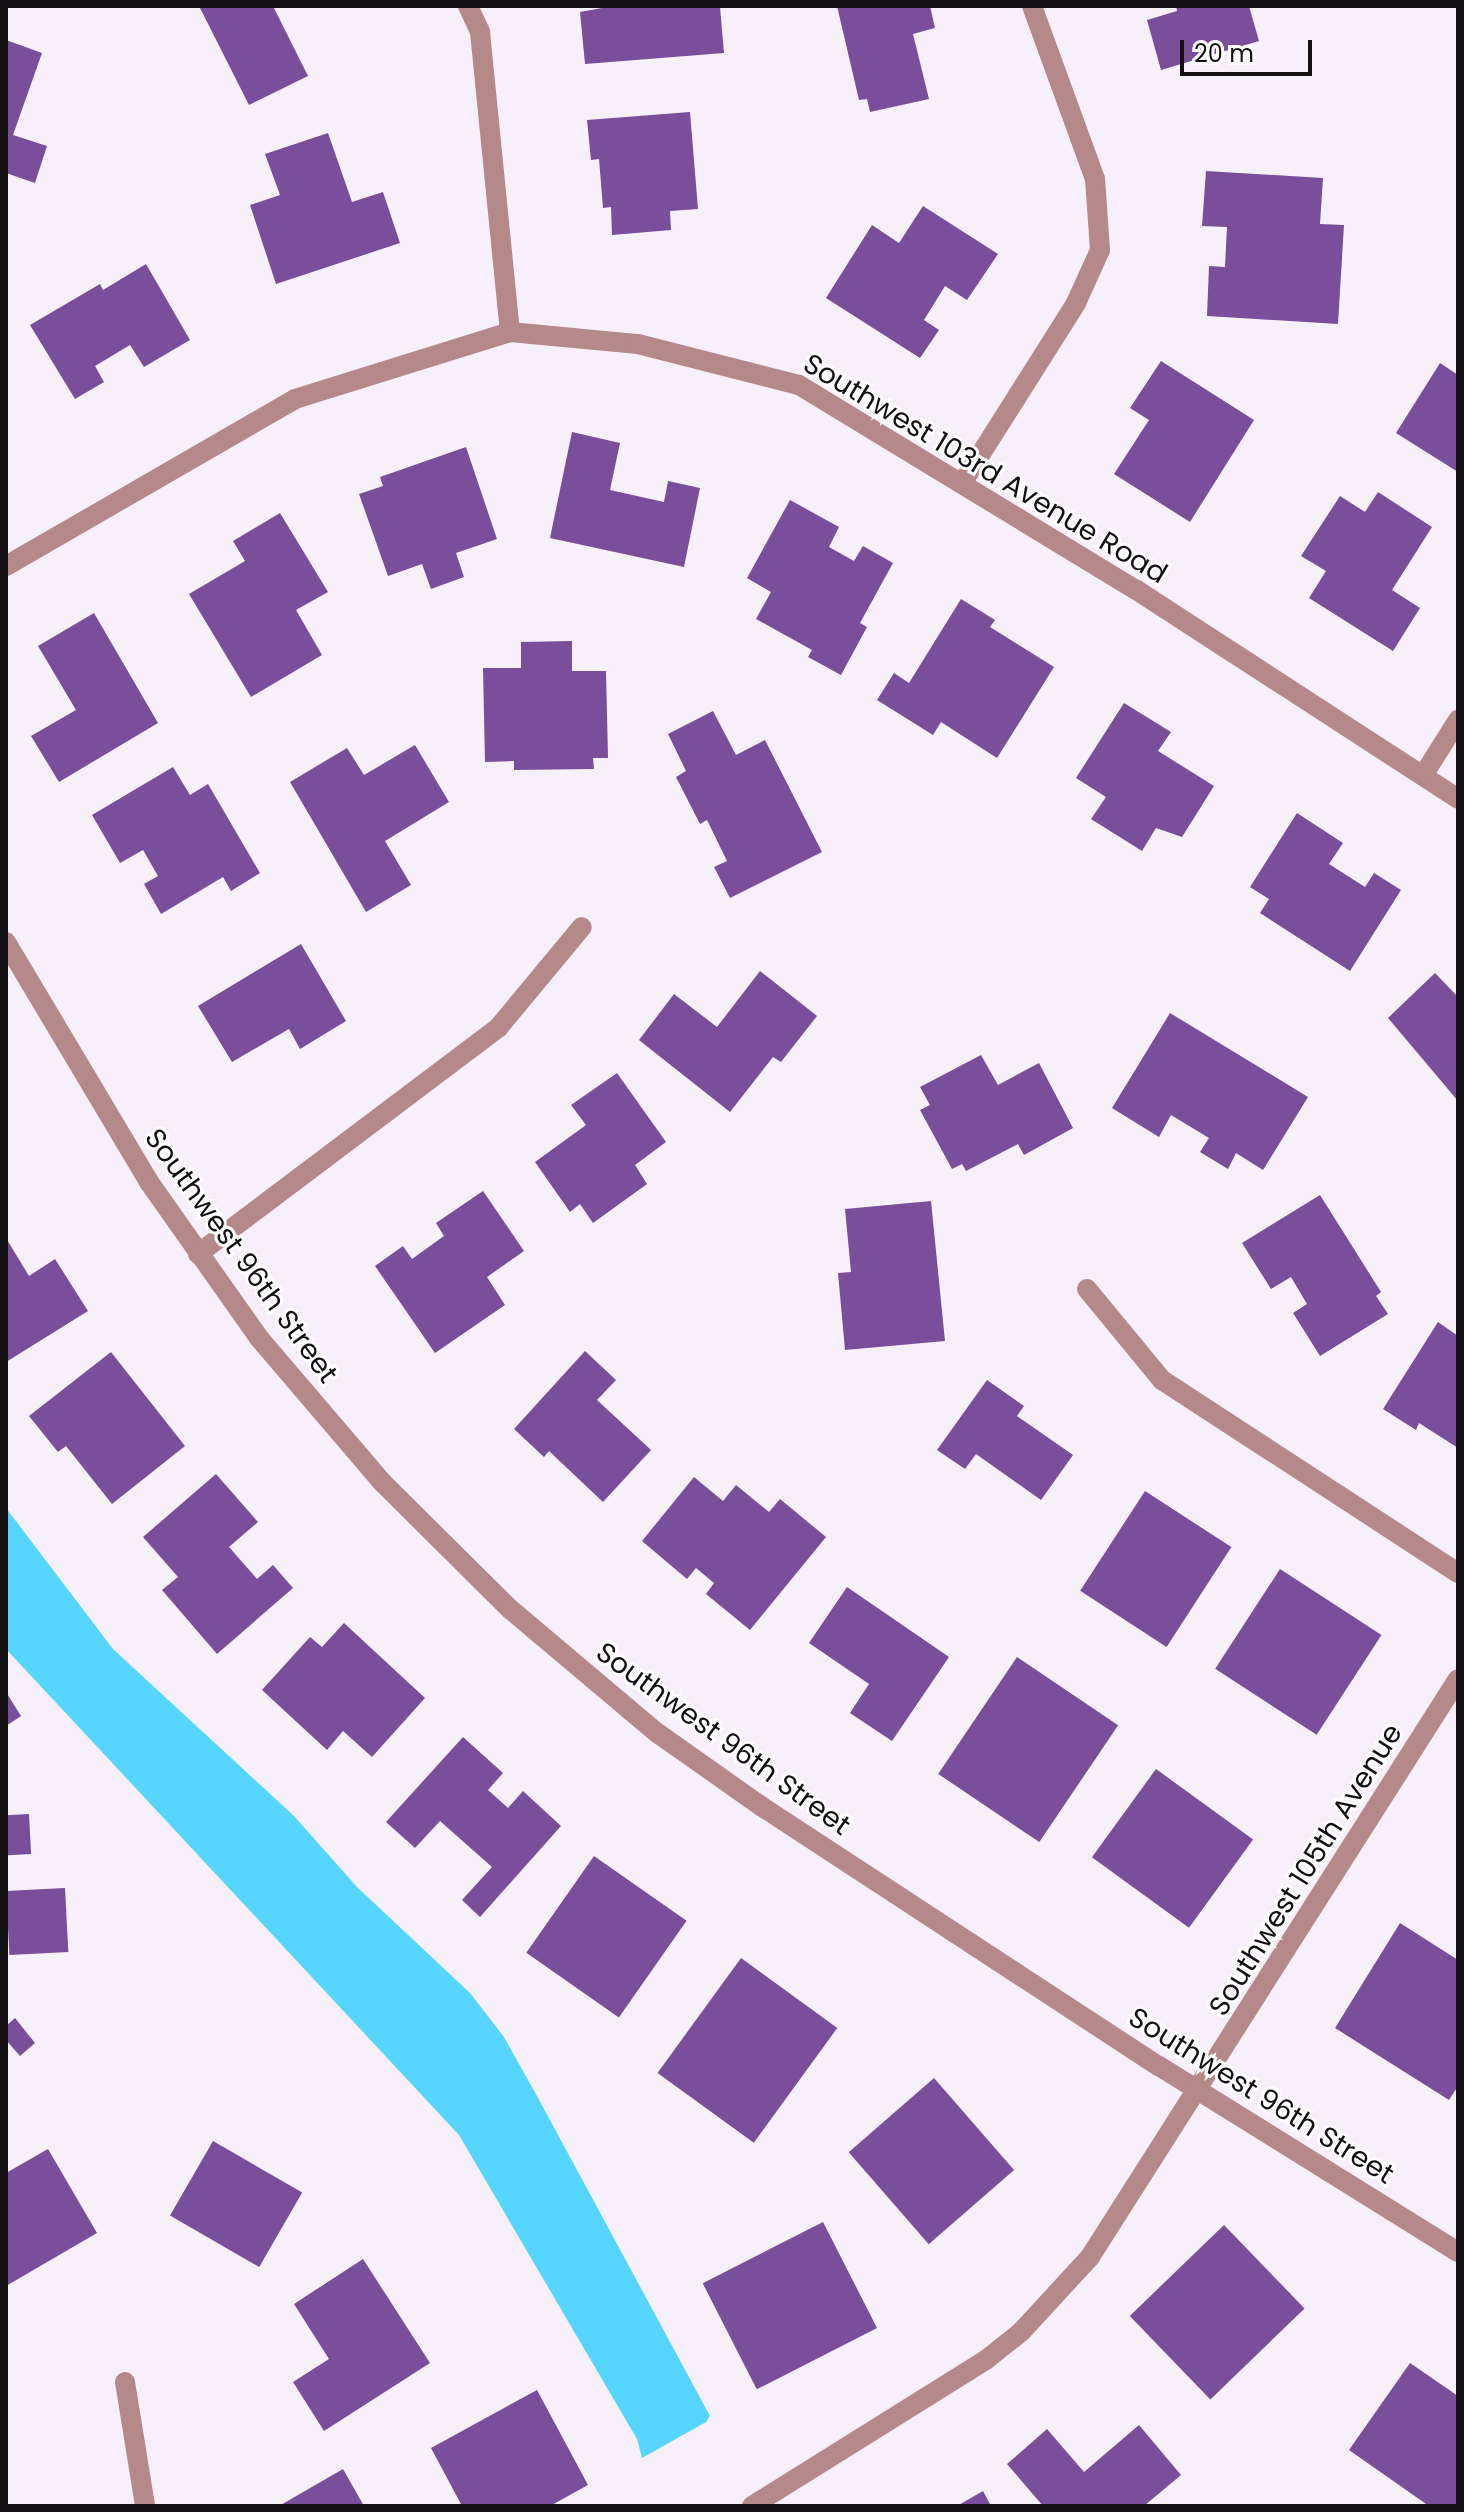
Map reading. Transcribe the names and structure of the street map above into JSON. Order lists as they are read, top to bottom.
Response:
{
  "streets": {
    "street": ["Southwest 103rd Avenue Road", "Southwest 96th Street", "Southwest 105th Avenue"]
  },
  "crossings": [
    ["Southwest 96th Street", "Southwest 105th Avenue"]
  ],
  "scale_bar": "20 m"
}
